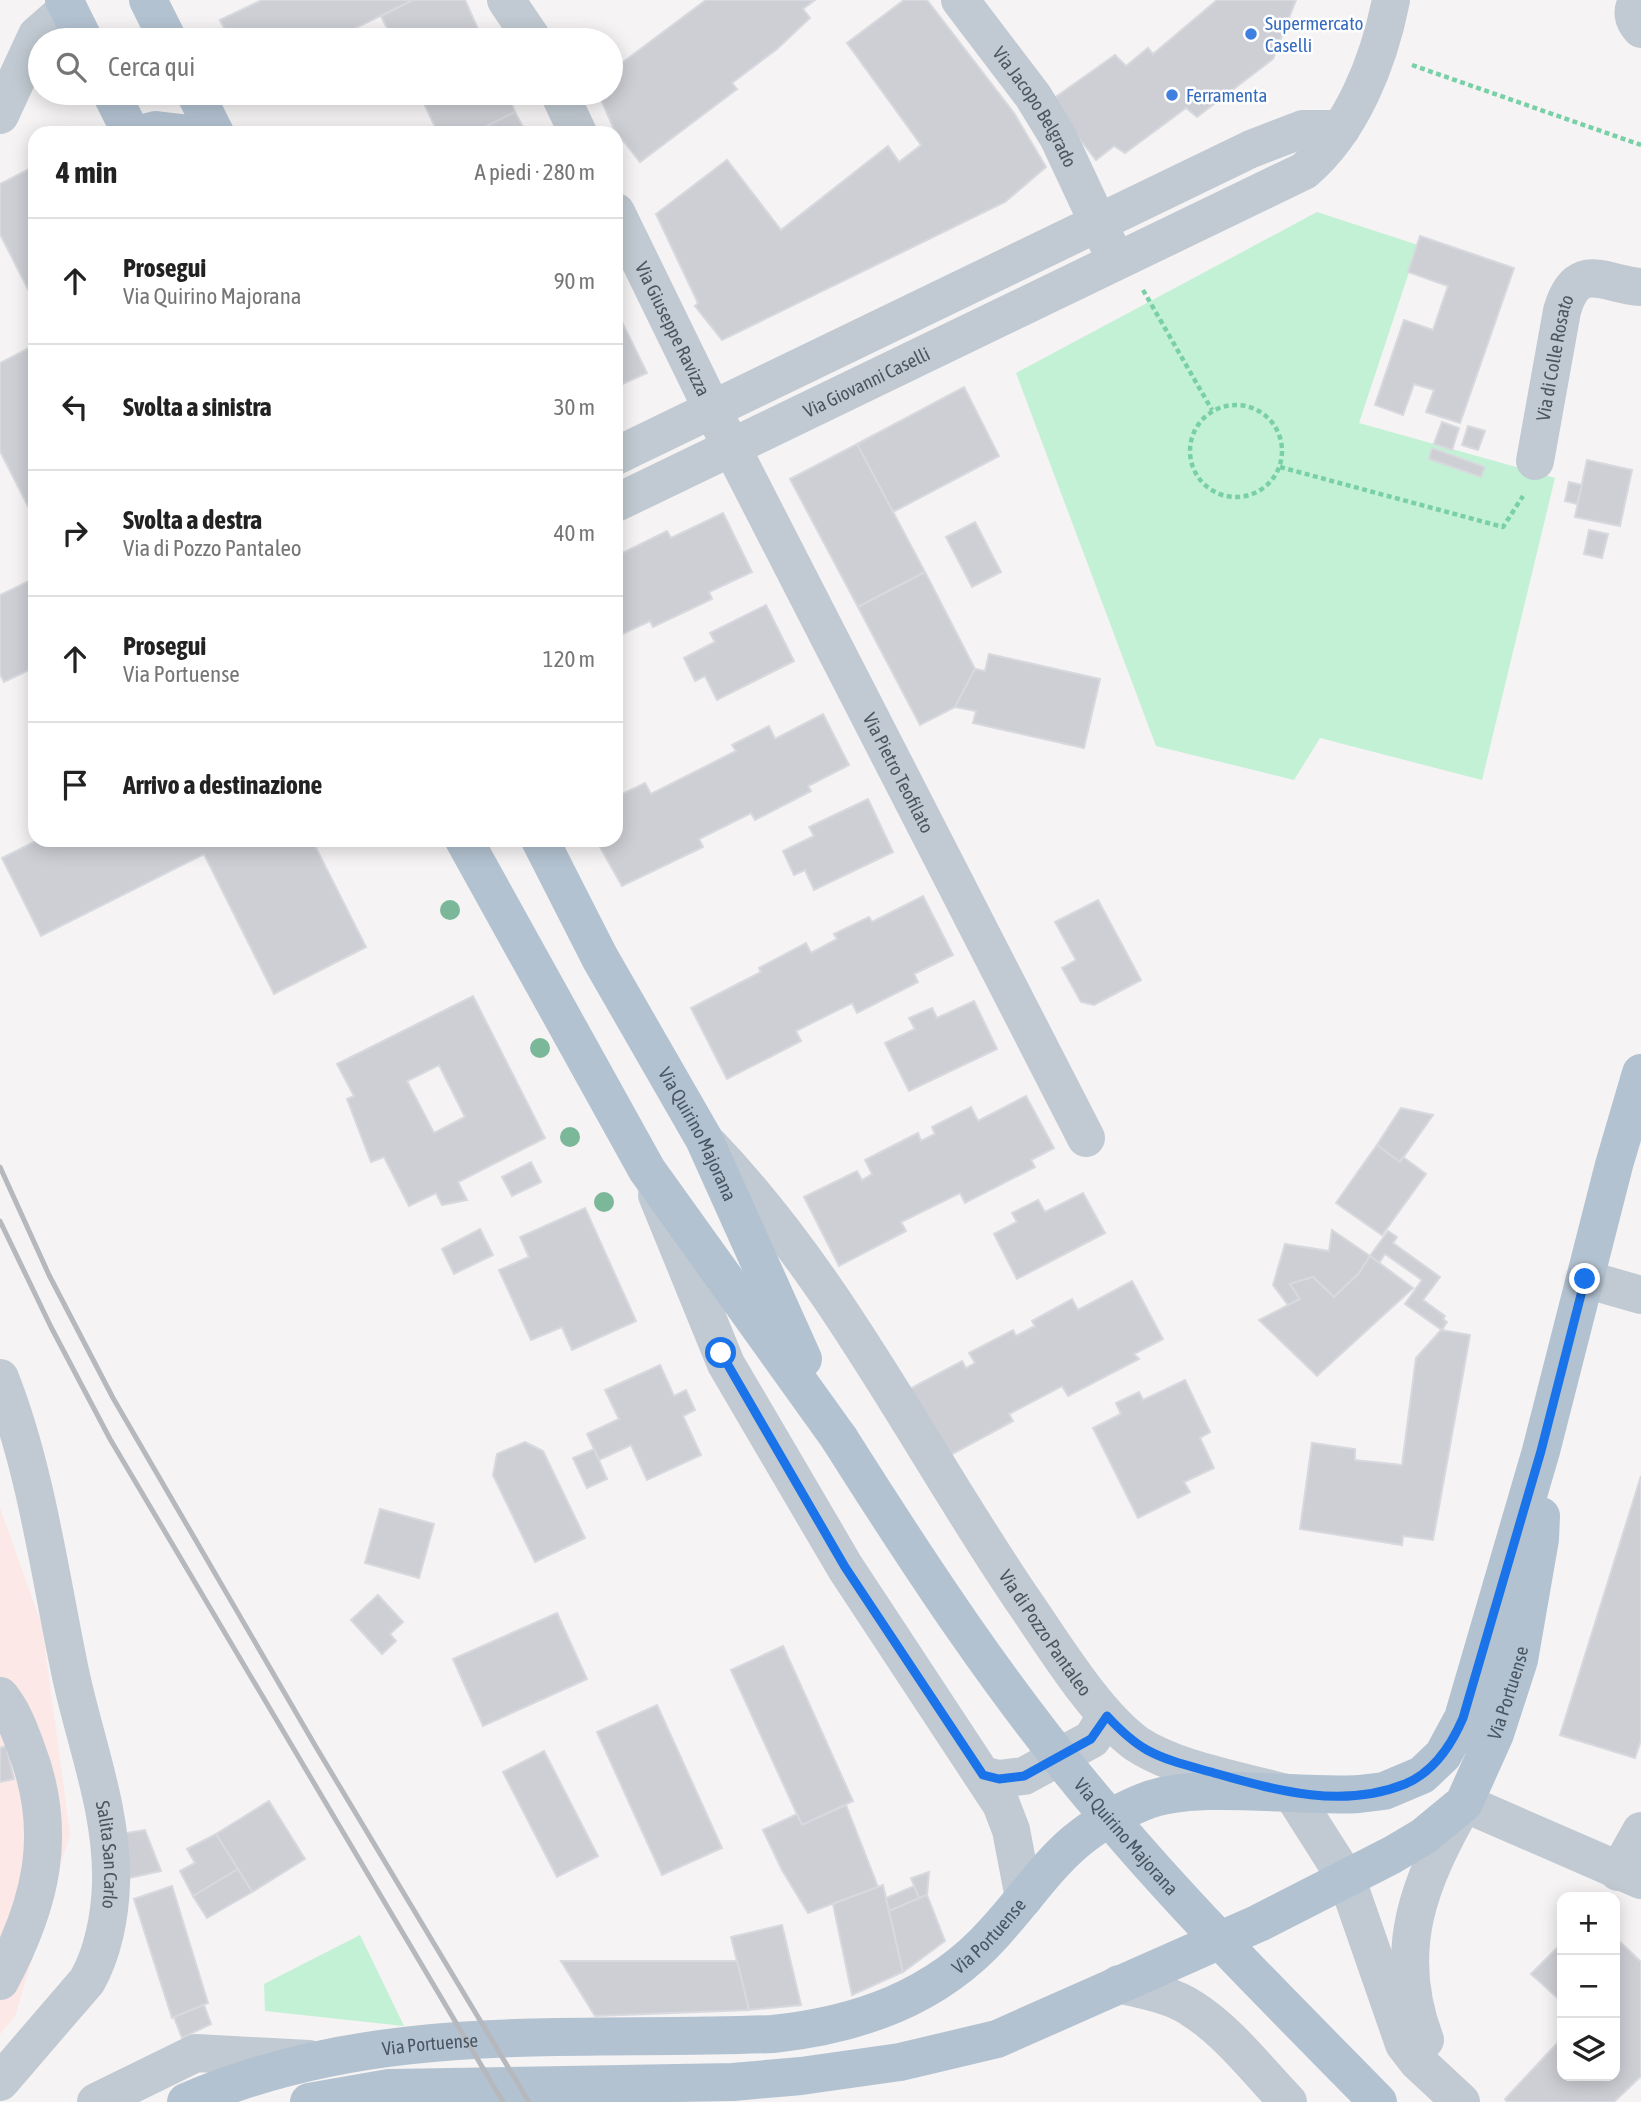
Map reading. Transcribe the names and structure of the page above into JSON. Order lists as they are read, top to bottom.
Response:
{
  "streets": {
    "main road": ["Via Quirino Majorana", "Via Portuense"],
    "street": [
      "Via Jacopo Belgrado",
      "Via Giuseppe Ravizza",
      "Via di Colle Rosato",
      "Via Giovanni Caselli",
      "Via Pietro Teofilato",
      "Via di Pozzo Pantaleo",
      "Salita San Carlo"
    ]
  },
  "crossings": [
    ["Via Giuseppe Ravizza", "Via Pietro Teofilato"],
    ["Via Giovanni Caselli", "Via Pietro Teofilato"],
    ["Via Quirino Majorana", "Via di Pozzo Pantaleo"],
    ["Via Quirino Majorana", "Via Portuense"],
    ["Via di Pozzo Pantaleo", "Via Portuense"]
  ],
  "places": ["Supermercato Caselli", "Ferramenta"],
  "page": {
    "search": "Cerca qui",
    "heading": ["4 min", "A piedi · 280 m"],
    "list": [
      ["Prosegui", "Via Quirino Majorana", "90 m"],
      ["Svolta a sinistra", "30 m"],
      ["Svolta a destra", "Via di Pozzo Pantaleo", "40 m"],
      ["Prosegui", "Via Portuense", "120 m"],
      "Arrivo a destinazione"
    ],
    "map_buttons": ["+", "−"]
  }
}
